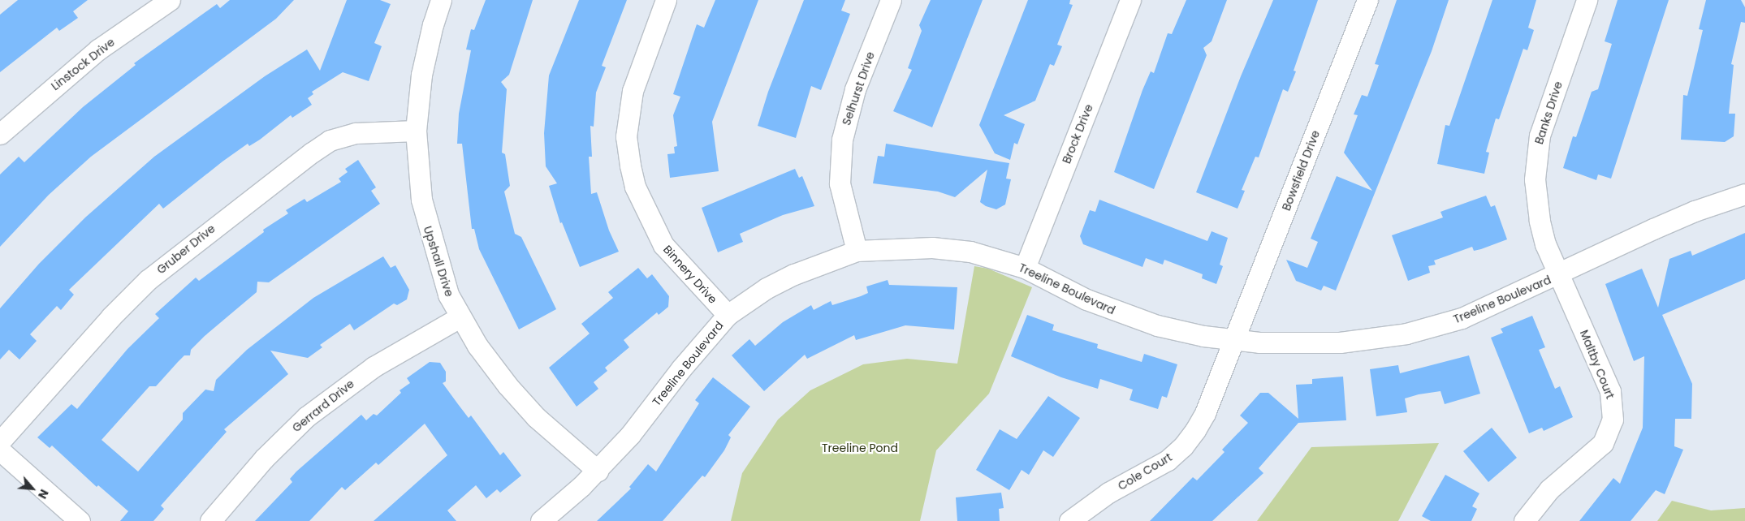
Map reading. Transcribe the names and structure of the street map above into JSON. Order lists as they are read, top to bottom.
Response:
{
  "streets": {
    "street": [
      "Linstock Drive",
      "Selhurst Drive",
      "Banks Drive",
      "Brock Drive",
      "Bowsfield Drive",
      "Gruber Drive",
      "Upshall Drive",
      "Binnery Drive",
      "Treeline Boulevard",
      "Maltby Court",
      "Gerrard Drive",
      "Cole Court"
    ]
  },
  "crossings": [
    ["Selhurst Drive", "Treeline Boulevard"],
    ["Banks Drive", "Treeline Boulevard"],
    ["Banks Drive", "Maltby Court"],
    ["Brock Drive", "Treeline Boulevard"],
    ["Bowsfield Drive", "Treeline Boulevard"],
    ["Bowsfield Drive", "Cole Court"],
    ["Gruber Drive", "Upshall Drive"],
    ["Upshall Drive", "Treeline Boulevard"],
    ["Upshall Drive", "Gerrard Drive"],
    ["Binnery Drive", "Treeline Boulevard"],
    ["Treeline Boulevard", "Maltby Court"],
    ["Treeline Boulevard", "Cole Court"]
  ],
  "parks": ["Treeline Pond"],
  "north": "bottom right"
}
